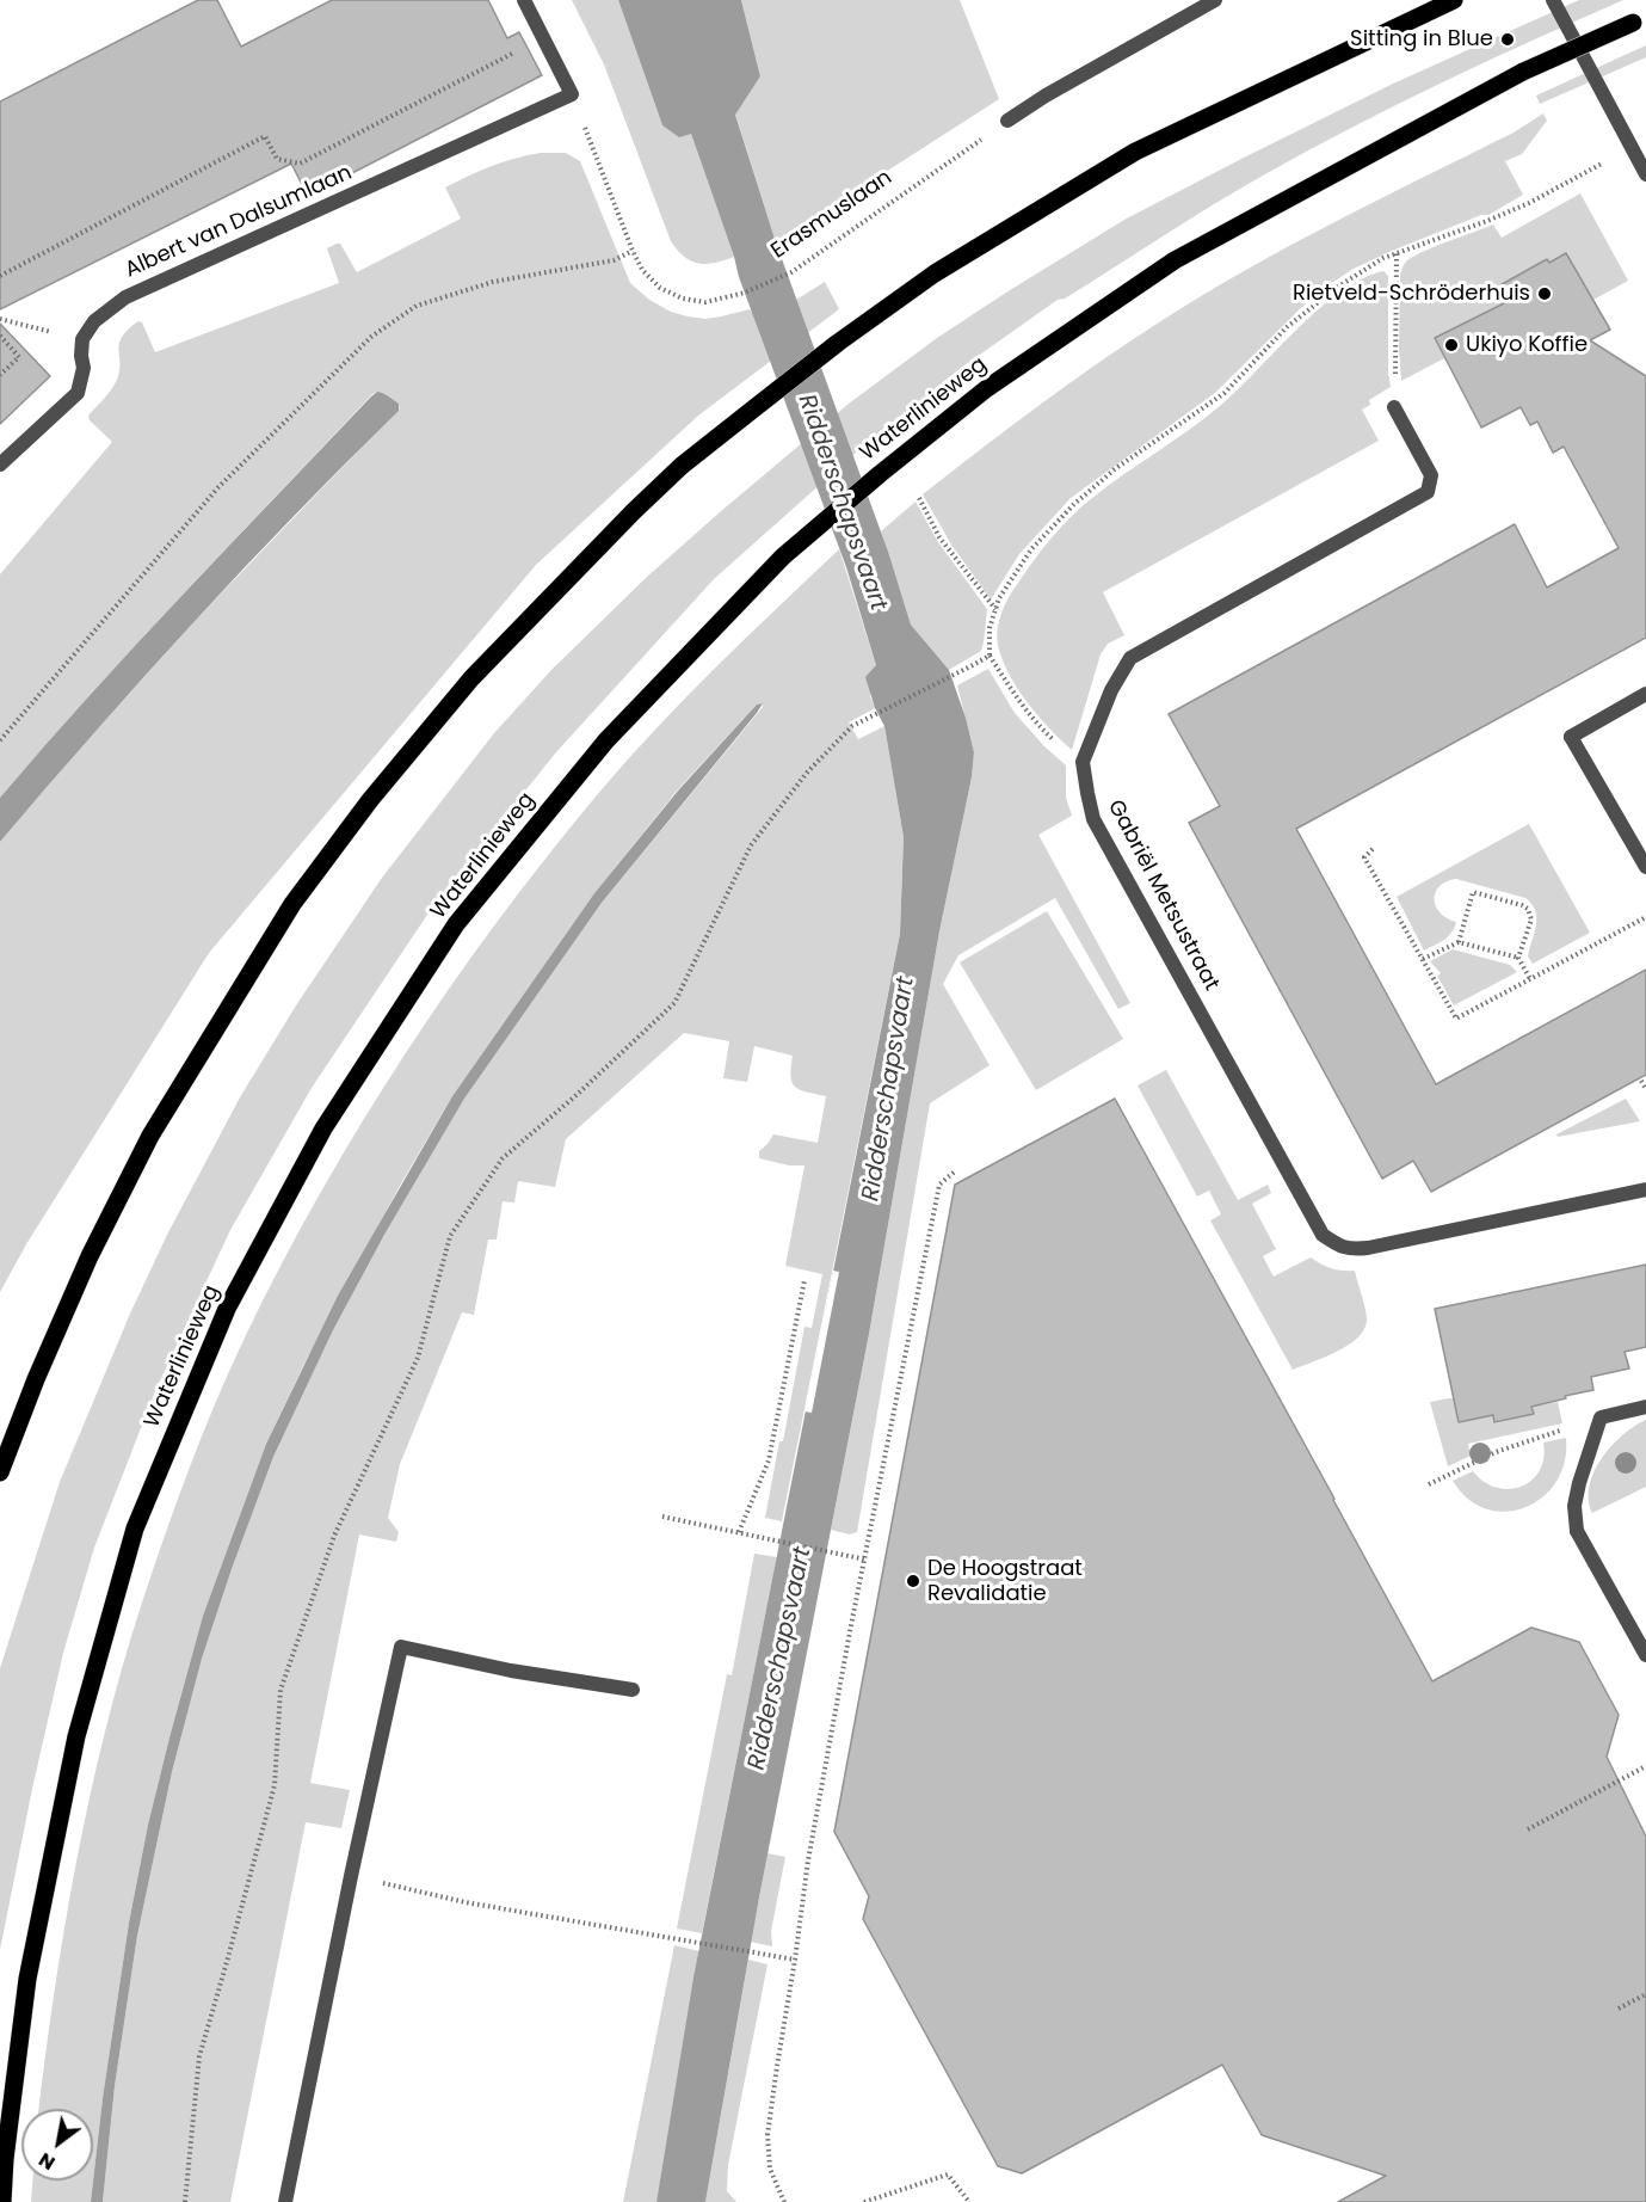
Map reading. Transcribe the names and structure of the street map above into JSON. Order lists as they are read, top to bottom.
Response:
{
  "streets": {
    "main road": ["Waterlinieweg"],
    "street": ["Albert van Dalsumlaan", "Gabriël Metsustraat"],
    "path": ["Erasmuslaan"]
  },
  "crossings": [
    ["Erasmuslaan", "Albert van Dalsumlaan"]
  ],
  "water": ["Ridderschapsvaart"],
  "places": [
    "Sitting in Blue",
    "Rietveld-Schröderhuis",
    "Ukiyo Koffie",
    "De Hoogstraat Revalidatie"
  ],
  "north": "bottom left"
}
